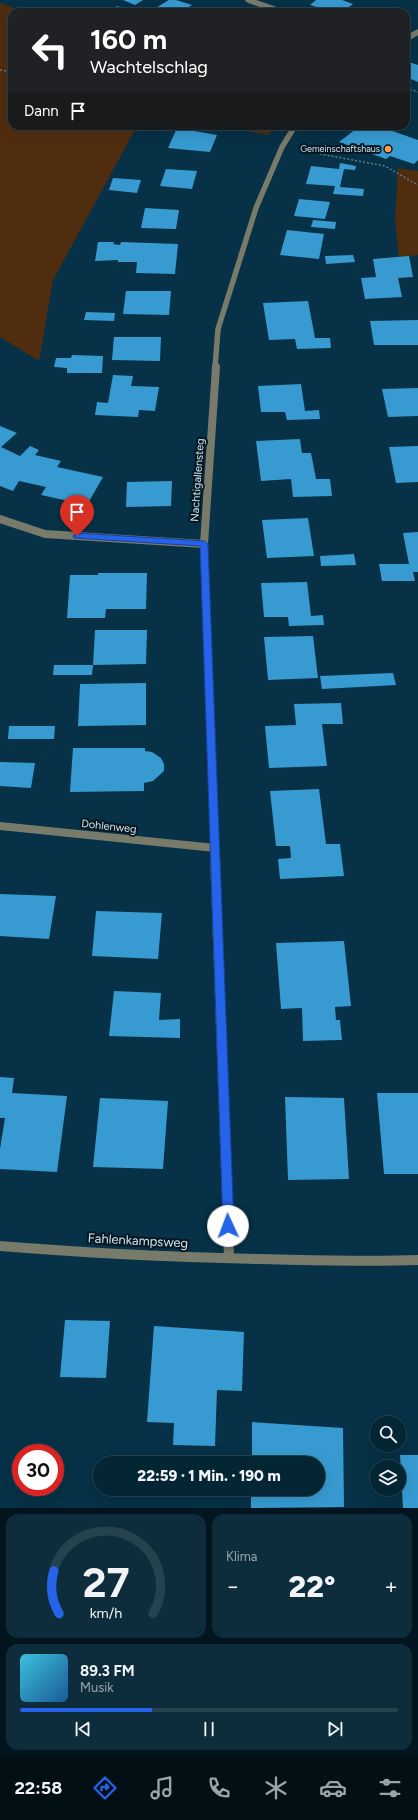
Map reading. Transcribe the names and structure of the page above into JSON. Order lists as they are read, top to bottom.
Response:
{
  "streets": {
    "street": ["Nachtigallensteg", "Dohlenweg", "Fahlenkampsweg"]
  },
  "crossings": [
    ["Nachtigallensteg", "Dohlenweg"],
    ["Nachtigallensteg", "Fahlenkampsweg"]
  ],
  "places": ["Gemeinschaftshaus"],
  "page": {
    "turn": ["160 m", "Wachtelschlag"],
    "then": "Dann",
    "limit": "30",
    "trip": "22:59 · 1 Min. · 190 m",
    "tile": "Klima",
    "heat": ["−", "22°", "+"],
    "song": ["89.3 FM", "Musik"],
    "tabs": "22:58",
    "gauge": ["27", "km/h"]
  }
}
